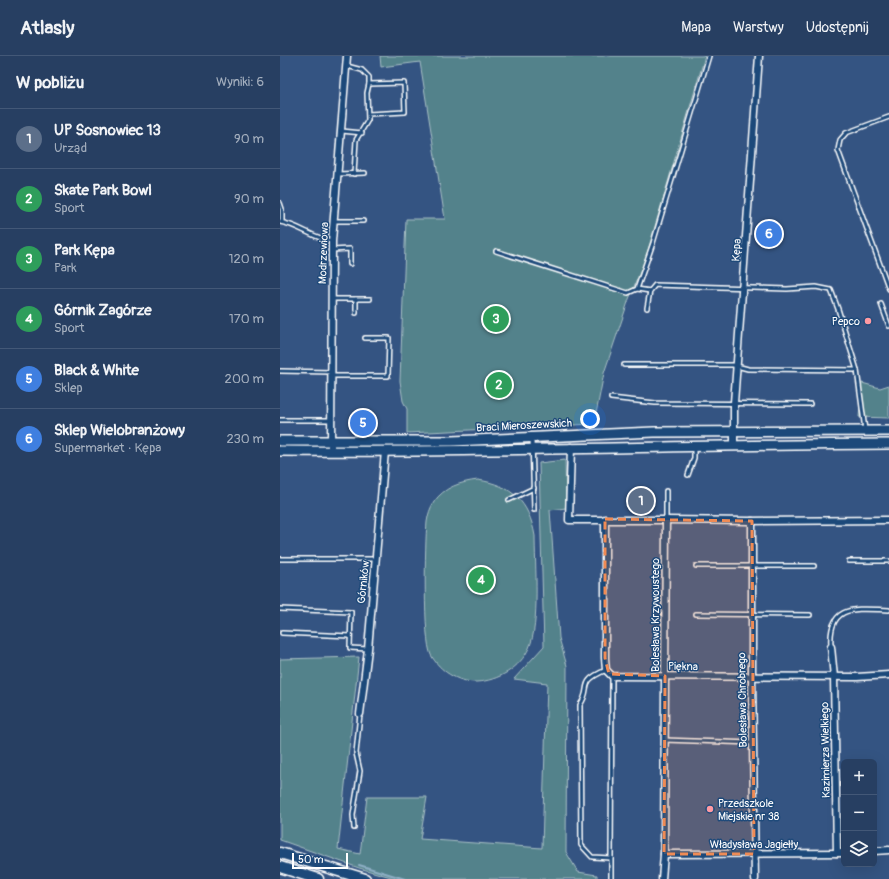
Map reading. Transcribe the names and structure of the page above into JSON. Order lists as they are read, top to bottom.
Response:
{
  "streets": {
    "main road": ["Braci Mieroszewskich"],
    "street": [
      "Kępa",
      "Modrzewiowa",
      "Górników",
      "Bolesława Krzywoustego",
      "Piękna",
      "Bolesława Chrobrego",
      "Kazimierza Wielkiego",
      "Władysława Jagiełły"
    ]
  },
  "crossings": [
    ["Kępa", "Braci Mieroszewskich"],
    ["Modrzewiowa", "Braci Mieroszewskich"],
    ["Braci Mieroszewskich", "Górników"],
    ["Bolesława Krzywoustego", "Piękna"],
    ["Bolesława Krzywoustego", "Władysława Jagiełły"],
    ["Piękna", "Bolesława Chrobrego"],
    ["Piękna", "Kazimierza Wielkiego"],
    ["Bolesława Chrobrego", "Władysława Jagiełły"],
    ["Kazimierza Wielkiego", "Władysława Jagiełły"]
  ],
  "places": ["Pepco", "Przedszkole Miejskie nr 38"],
  "scale_bar": "50 m",
  "page": {
    "header": "Atlasly",
    "nav": ["Mapa", "Warstwy", "Udostępnij"],
    "heading": ["W pobliżu", "Wyniki: 6"],
    "list": [
      {
        "mark": "1",
        "name": "UP Sosnowiec 13",
        "note": "Urząd",
        "value": "90 m"
      },
      {
        "mark": "2",
        "name": "Skate Park Bowl",
        "note": "Sport",
        "value": "90 m"
      },
      {
        "mark": "3",
        "name": "Park Kępa",
        "note": "Park",
        "value": "120 m"
      },
      {
        "mark": "4",
        "name": "Górnik Zagórze",
        "note": "Sport",
        "value": "170 m"
      },
      {
        "mark": "5",
        "name": "Black & White",
        "note": "Sklep",
        "value": "200 m"
      },
      {
        "mark": "6",
        "name": "Sklep Wielobranżowy",
        "note": "Supermarket · Kępa",
        "value": "230 m"
      }
    ],
    "pins": [
      "6",
      "3",
      "2",
      "5",
      "1",
      "4"
    ],
    "map_buttons": ["+", "−"],
    "scale": "50 m"
  }
}
